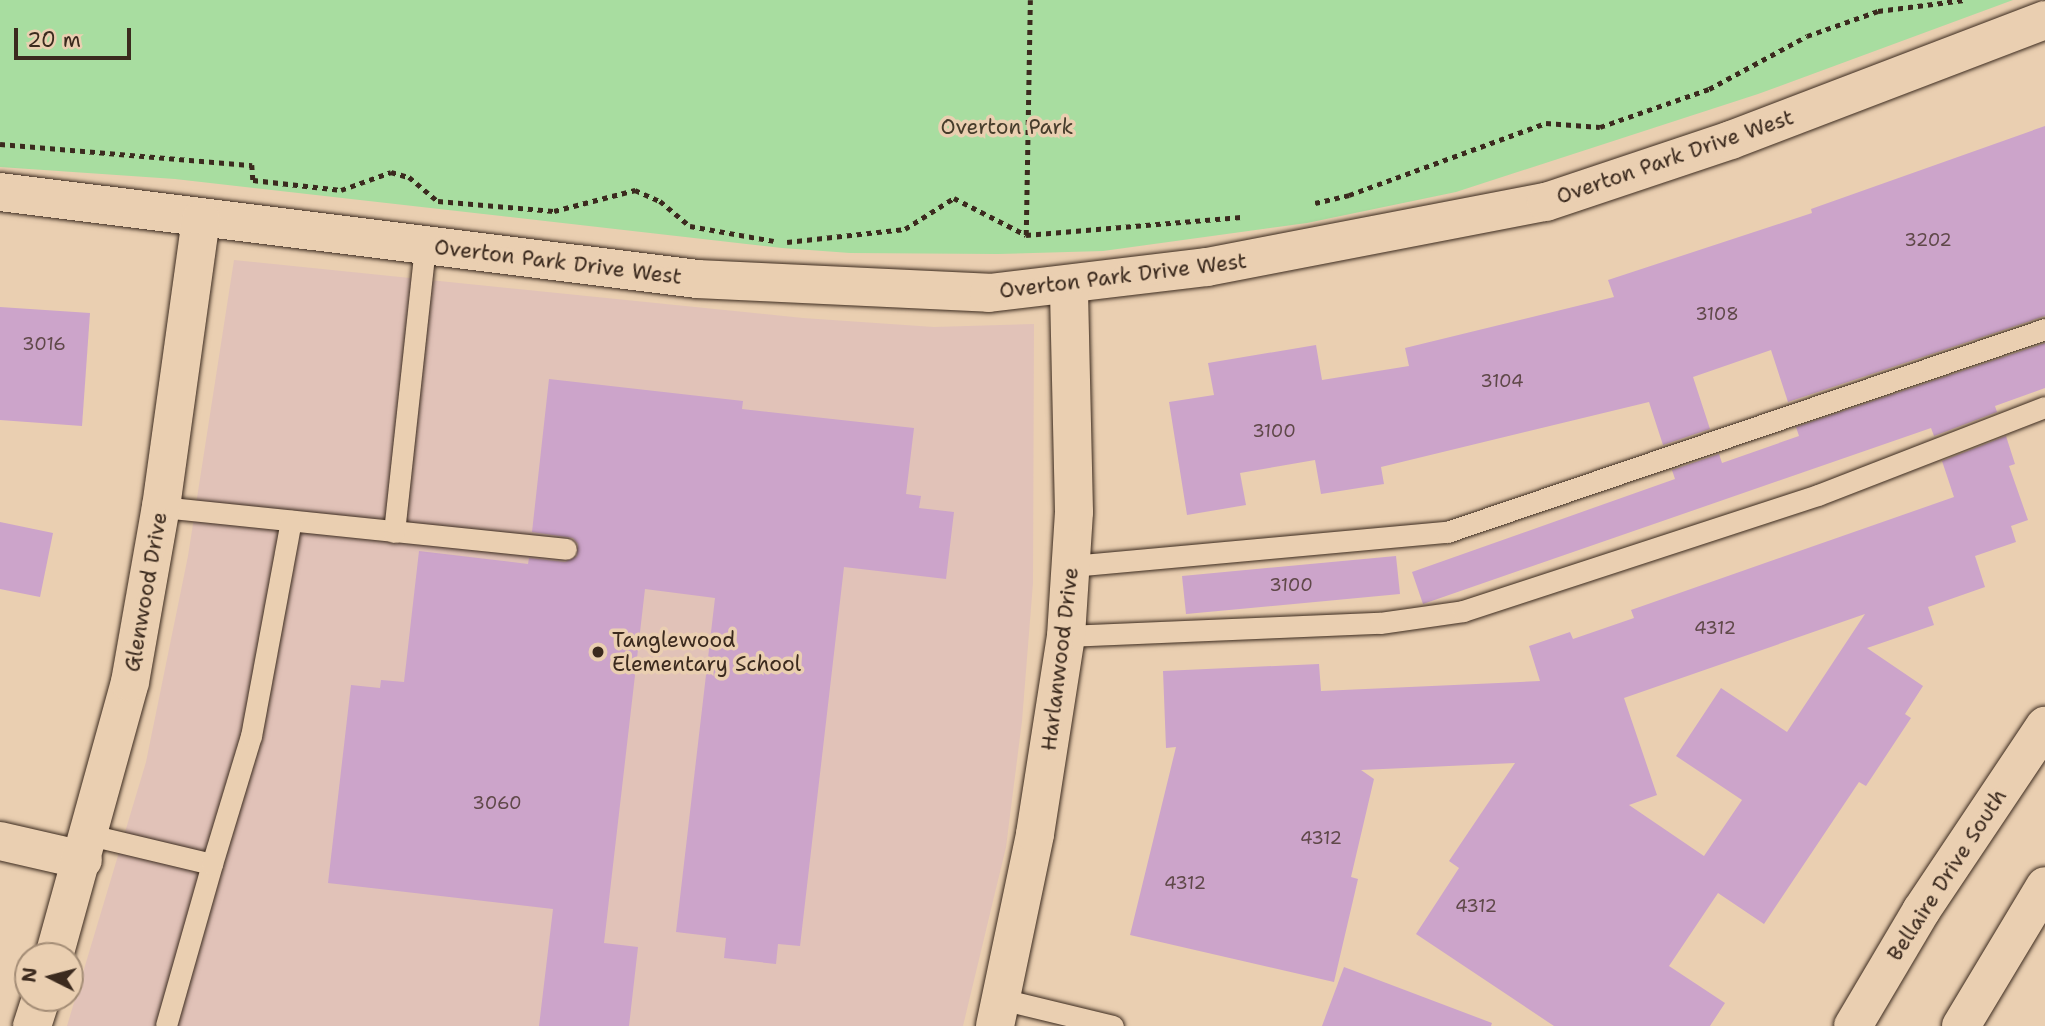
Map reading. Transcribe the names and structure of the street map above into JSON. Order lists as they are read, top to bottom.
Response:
{
  "streets": {
    "street": [
      "Overton Park Drive West",
      "Glenwood Drive",
      "Harlanwood Drive",
      "Bellaire Drive South"
    ]
  },
  "crossings": [
    ["Overton Park Drive West", "Glenwood Drive"],
    ["Overton Park Drive West", "Harlanwood Drive"]
  ],
  "parks": ["Overton Park"],
  "places": ["Tanglewood Elementary School"],
  "house_numbers": [
    "3202",
    "3108",
    "3016",
    "3104",
    "3100",
    "3100",
    "4312",
    "3060",
    "4312",
    "4312",
    "4312"
  ],
  "scale_bar": "20 m",
  "north": "left"
}
